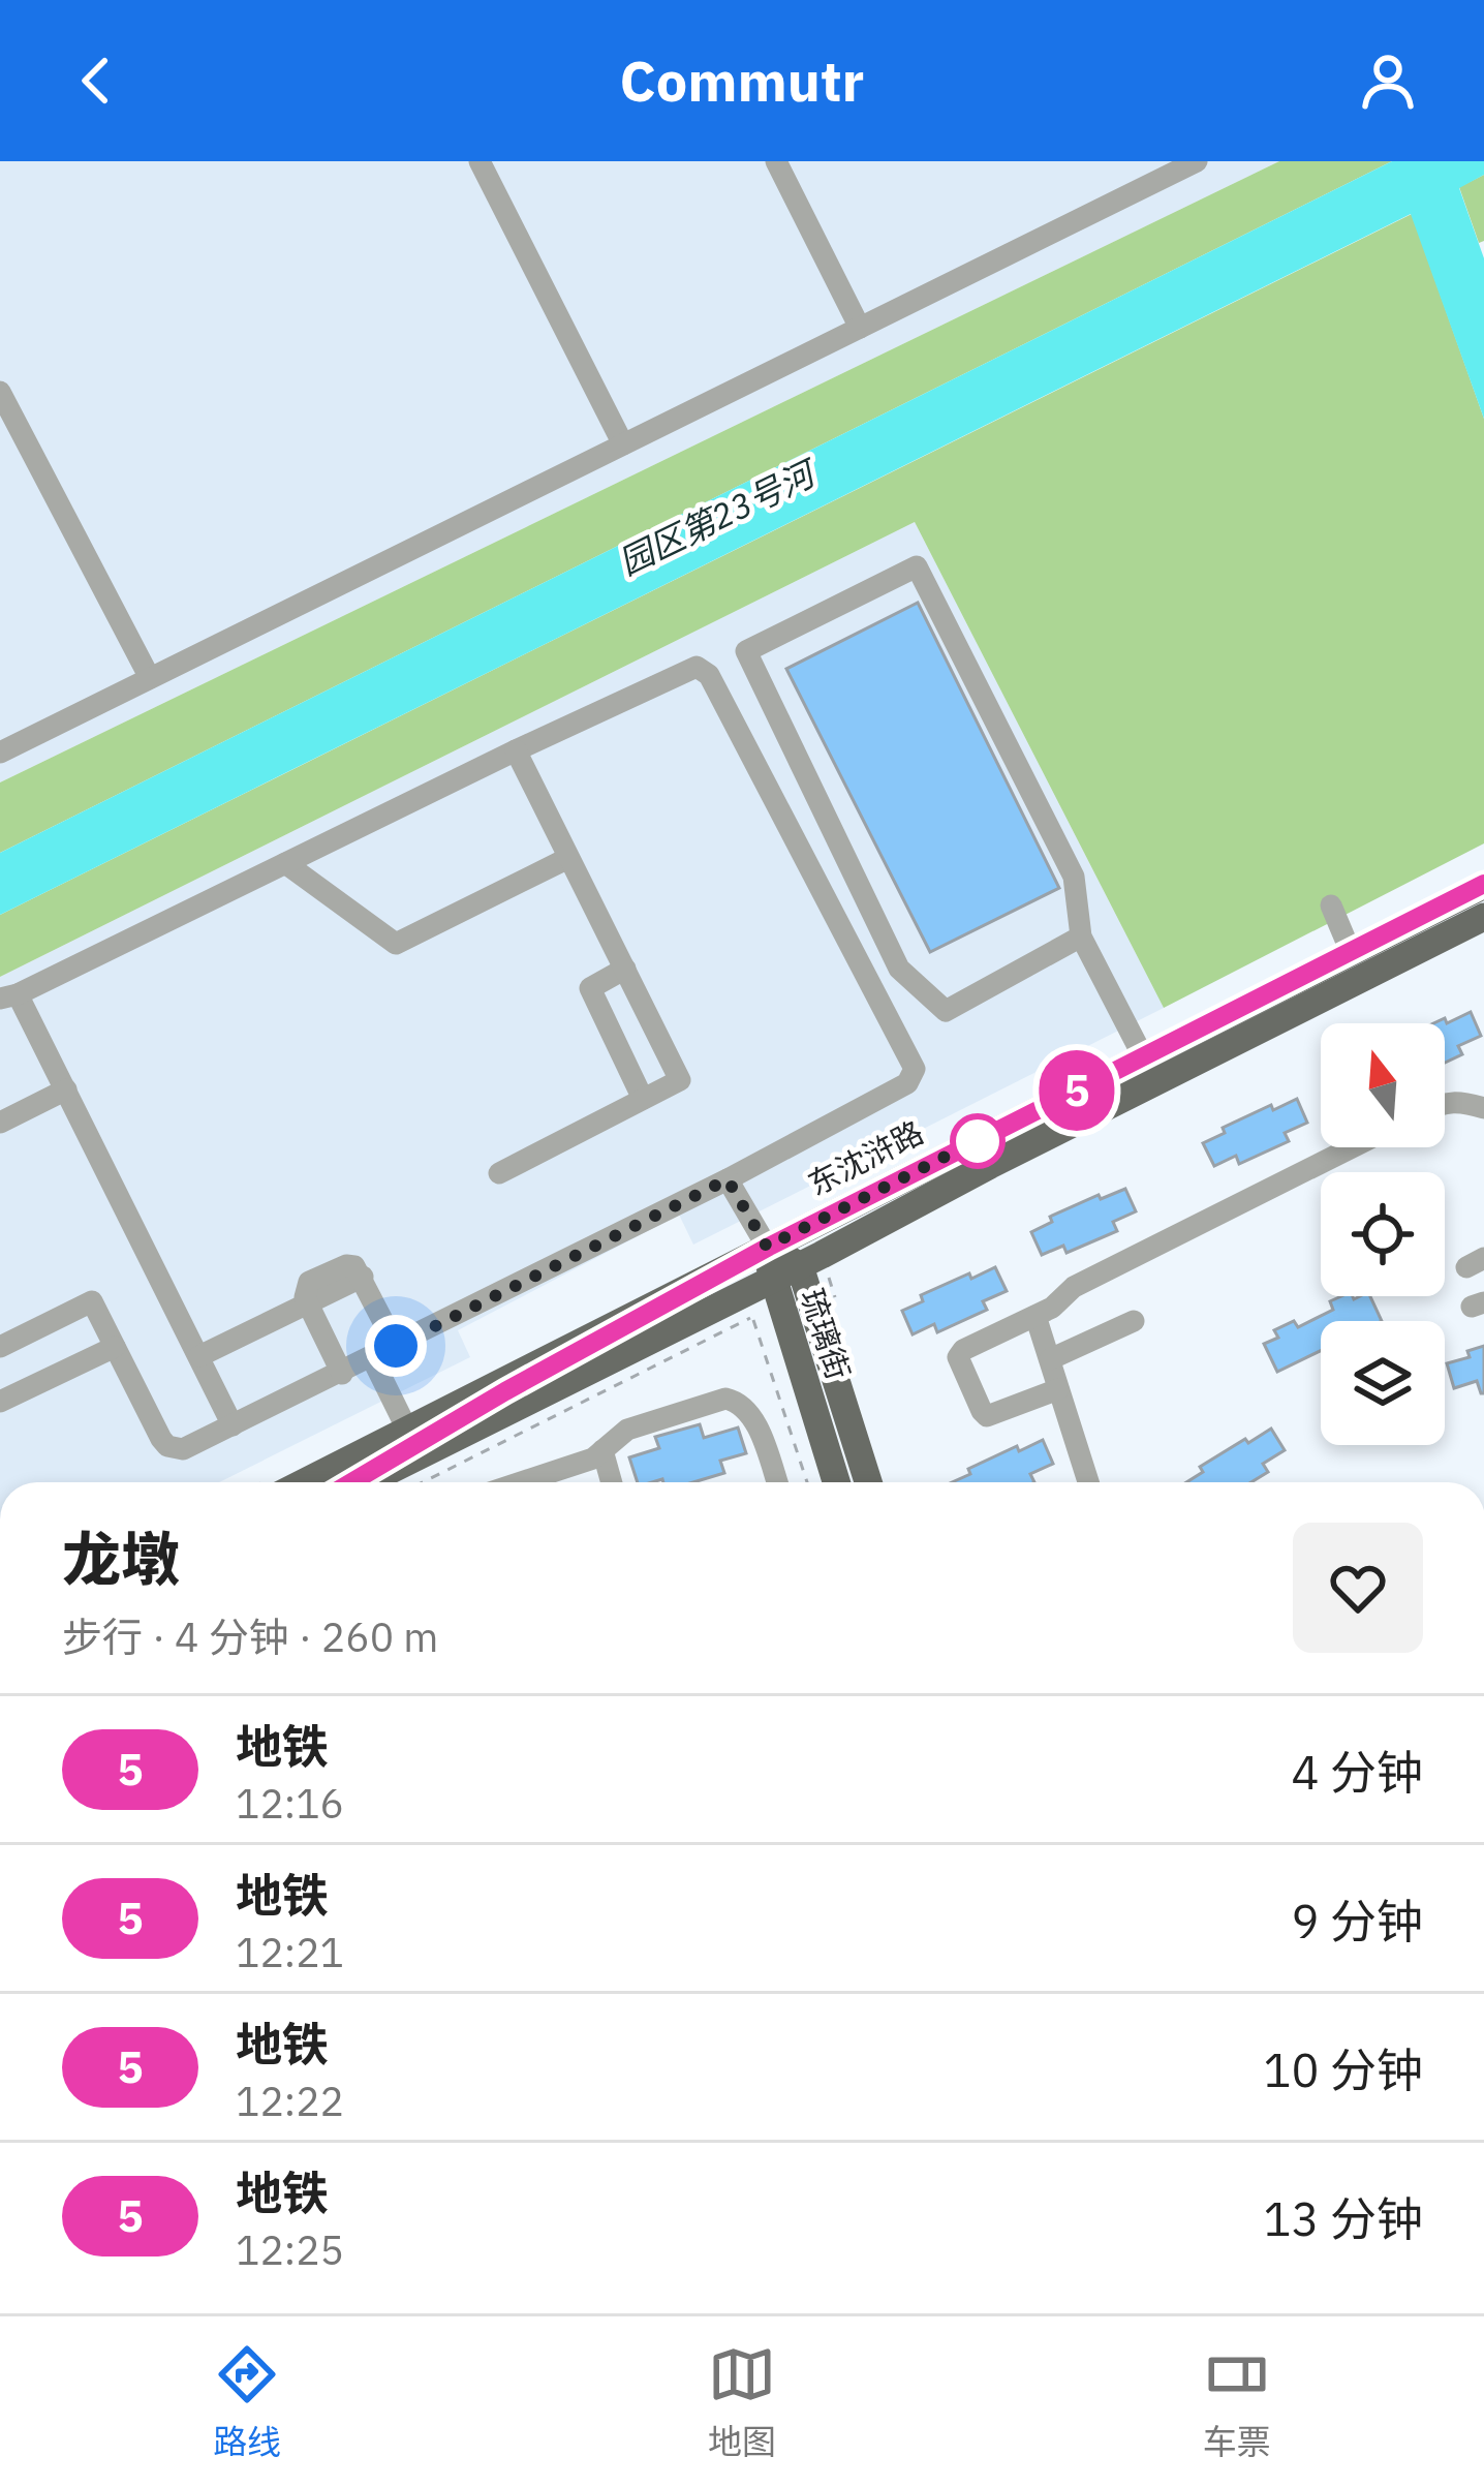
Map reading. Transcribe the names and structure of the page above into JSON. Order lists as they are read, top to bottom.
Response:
{
  "streets": {
    "main road": ["东沈浒路", "琉璃街"]
  },
  "crossings": [
    ["东沈浒路", "琉璃街"]
  ],
  "water": ["园区第23号河"],
  "lines": ["metro line 5"],
  "north": "top",
  "page": {
    "header": "Commutr",
    "on_map": "5",
    "heading": ["龙墩", "步行 · 4 分钟 · 260 m"],
    "list": [
      {
        "mark": "5",
        "name": "地铁",
        "note": "12:16",
        "value": "4 分钟"
      },
      {
        "mark": "5",
        "name": "地铁",
        "note": "12:21",
        "value": "9 分钟"
      },
      {
        "mark": "5",
        "name": "地铁",
        "note": "12:22",
        "value": "10 分钟"
      },
      {
        "mark": "5",
        "name": "地铁",
        "note": "12:25",
        "value": "13 分钟"
      }
    ],
    "tabs": ["路线", "地图", "车票"]
  }
}
